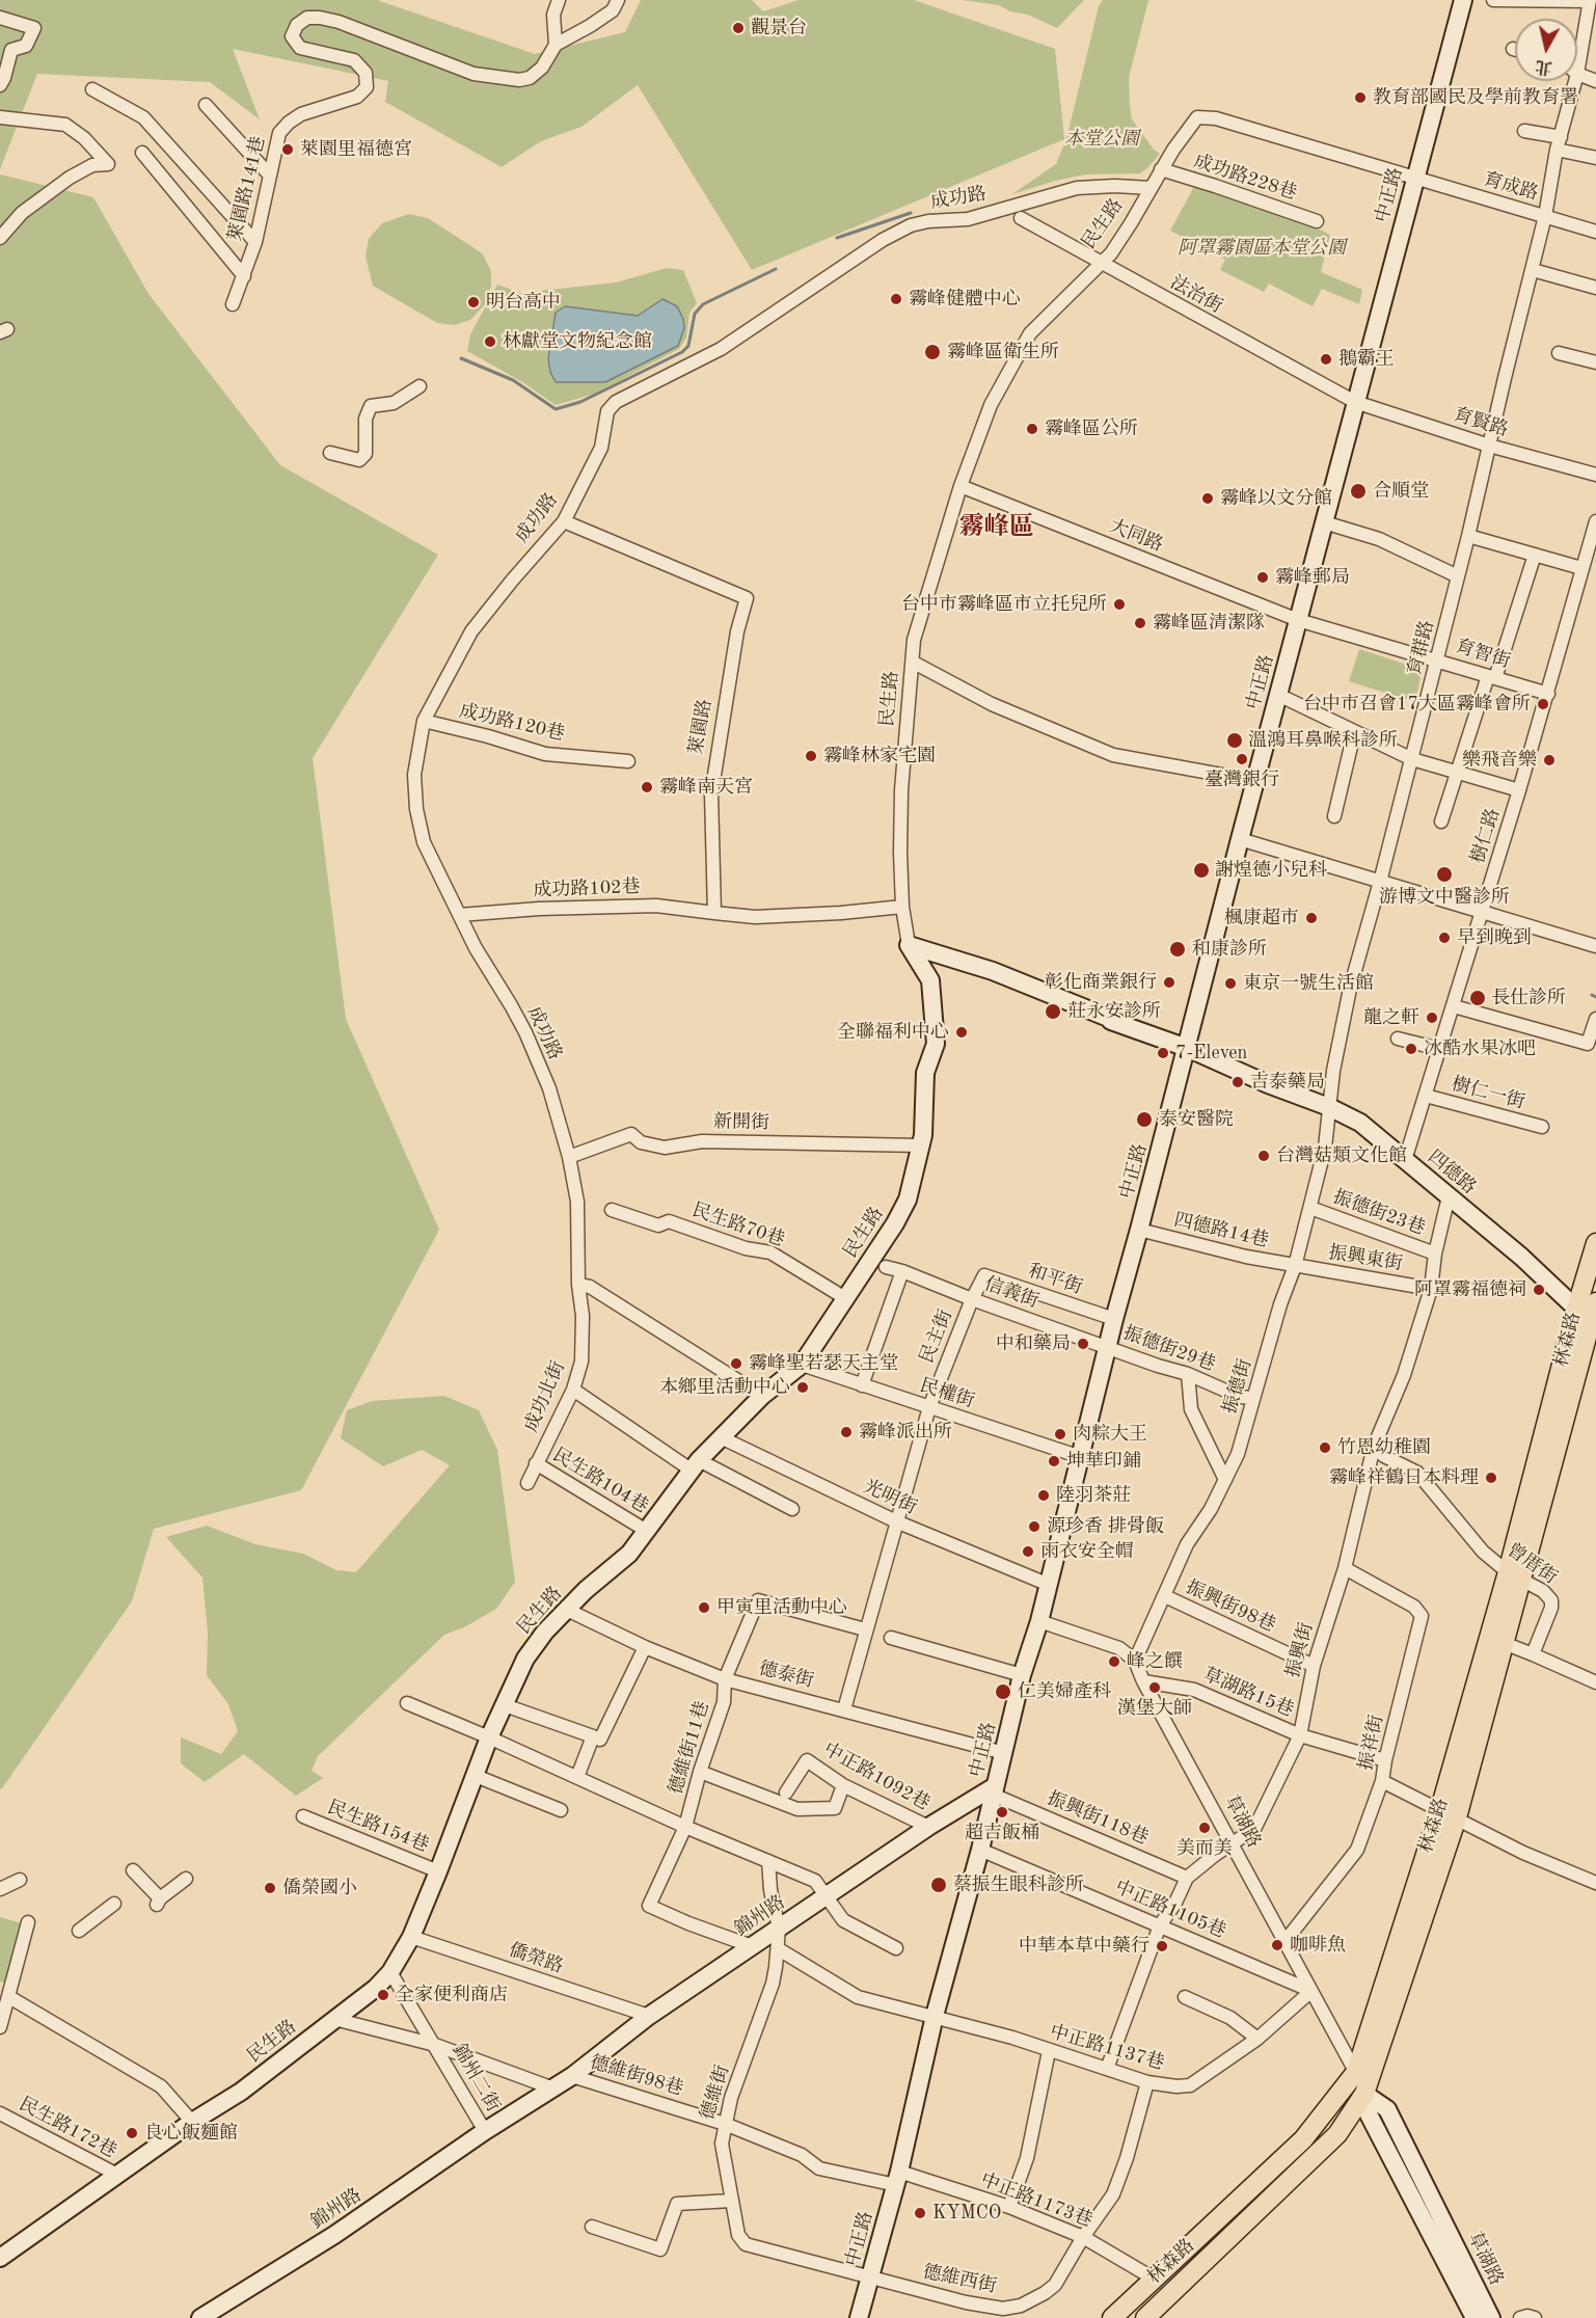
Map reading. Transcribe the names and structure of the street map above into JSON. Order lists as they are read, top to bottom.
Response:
{
  "streets": {
    "main road": ["林森路"],
    "street": [
      "成功路228巷",
      "育成路",
      "萊園路141巷",
      "中正路",
      "成功路",
      "民生路",
      "法治街",
      "育賢路",
      "大同路",
      "育群路",
      "育智街",
      "成功路120巷",
      "萊園路",
      "樹仁路",
      "成功路102巷",
      "樹仁一街",
      "新開街",
      "四德路",
      "振德街23巷",
      "民生路70巷",
      "四德路14巷",
      "振興東街",
      "和平街",
      "信義街",
      "民主街",
      "振德街29巷",
      "振德街",
      "民權街",
      "成功北街",
      "民生路104巷",
      "光明街",
      "曾厝街",
      "振興街98巷",
      "振興街",
      "德泰街",
      "草湖路15巷",
      "振祥街",
      "德維街11巷",
      "中正路1092巷",
      "振興街118巷",
      "草湖路",
      "民生路154巷",
      "中正路1105巷",
      "錦州路",
      "僑榮路",
      "中正路1137巷",
      "德維街98巷",
      "錦州二街",
      "德維街",
      "民生路172巷",
      "中正路1173巷",
      "德維西街"
    ]
  },
  "crossings": [
    ["育成路", "中正路"],
    ["育成路", "育群路"],
    ["中正路", "法治街"],
    ["中正路", "育賢路"],
    ["中正路", "大同路"],
    ["中正路", "育智街"],
    ["中正路", "四德路"],
    ["中正路", "四德路14巷"],
    ["中正路", "和平街"],
    ["中正路", "信義街"],
    ["中正路", "振德街29巷"],
    ["中正路", "民權街"],
    ["中正路", "光明街"],
    ["中正路", "德泰街"],
    ["中正路", "振興街118巷"],
    ["中正路", "中正路1105巷"],
    ["中正路", "錦州路"],
    ["中正路", "中正路1137巷"],
    ["中正路", "德維街98巷"],
    ["中正路", "德維街"],
    ["中正路", "中正路1173巷"],
    ["中正路", "德維西街"],
    ["成功路", "民生路"],
    ["成功路", "成功路120巷"],
    ["成功路", "萊園路"],
    ["成功路", "成功路102巷"],
    ["成功路", "新開街"],
    ["成功路", "成功北街"],
    ["民生路", "法治街"],
    ["民生路", "大同路"],
    ["民生路", "新開街"],
    ["民生路", "民生路70巷"],
    ["民生路", "民權街"],
    ["民生路", "民生路104巷"],
    ["民生路", "光明街"],
    ["民生路", "德泰街"],
    ["民生路", "民生路154巷"],
    ["民生路", "僑榮路"],
    ["民生路", "民生路172巷"],
    ["法治街", "育賢路"],
    ["育賢路", "育群路"],
    ["大同路", "育智街"],
    ["育群路", "育智街"],
    ["育群路", "四德路"],
    ["育群路", "振德街"],
    ["育智街", "樹仁路"],
    ["萊園路", "成功路102巷"],
    ["樹仁路", "樹仁一街"],
    ["樹仁路", "四德路"],
    ["四德路", "林森路"],
    ["四德路", "振德街"],
    ["四德路", "振興街"],
    ["振德街23巷", "振德街"],
    ["振德街23巷", "振興街"],
    ["四德路14巷", "振興東街"],
    ["四德路14巷", "振德街"],
    ["振興東街", "振德街"],
    ["振興東街", "振興街"],
    ["和平街", "民主街"],
    ["信義街", "民主街"],
    ["信義街", "振德街29巷"],
    ["民主街", "民權街"],
    ["民主街", "光明街"],
    ["民主街", "德泰街"],
    ["民主街", "德維街11巷"],
    ["林森路", "曾厝街"],
    ["林森路", "草湖路"],
    ["林森路", "中正路1173巷"],
    ["振德街29巷", "振德街"],
    ["振德街", "振興街98巷"],
    ["振德街", "草湖路"],
    ["成功北街", "民生路104巷"],
    ["曾厝街", "振興街"],
    ["振興街98巷", "振興街"],
    ["振興街", "草湖路15巷"],
    ["振興街", "振祥街"],
    ["振興街", "振興街118巷"],
    ["振興街", "草湖路"],
    ["振興街", "中正路1105巷"],
    ["振興街", "中正路1137巷"],
    ["德泰街", "德維街11巷"],
    ["草湖路15巷", "振祥街"],
    ["草湖路15巷", "草湖路"],
    ["振祥街", "草湖路"],
    ["德維街11巷", "錦州路"],
    ["中正路1092巷", "錦州路"],
    ["振興街118巷", "錦州路"],
    ["草湖路", "中正路1105巷"],
    ["草湖路", "中正路1137巷"],
    ["中正路1105巷", "中正路1137巷"],
    ["錦州路", "僑榮路"],
    ["錦州路", "德維街98巷"],
    ["錦州路", "錦州二街"],
    ["錦州路", "德維街"],
    ["中正路1137巷", "德維街"],
    ["中正路1137巷", "德維西街"],
    ["德維街98巷", "德維街"],
    ["德維街98巷", "中正路1173巷"],
    ["德維街", "德維西街"],
    ["中正路1173巷", "德維西街"]
  ],
  "districts": ["霧峰區"],
  "parks": ["本堂公園", "阿罩霧園區本堂公園"],
  "places": [
    "觀景台",
    "教育部國民及學前教育署",
    "萊園里福德宮",
    "霧峰健體中心",
    "明台高中",
    "林獻堂文物紀念館",
    "霧峰區衛生所",
    "鵝霸王",
    "霧峰區公所",
    "合順堂",
    "霧峰以文分館",
    "霧峰郵局",
    "台中市霧峰區市立托兒所",
    "霧峰區清潔隊",
    "台中市召會17大區霧峰會所",
    "溫鴻耳鼻喉科診所",
    "霧峰林家宅園",
    "臺灣銀行",
    "樂飛音樂",
    "霧峰南天宮",
    "謝煌德小兒科",
    "游博文中醫診所",
    "楓康超市",
    "早到晚到",
    "和康診所",
    "彰化商業銀行",
    "東京一號生活館",
    "長仕診所",
    "莊永安診所",
    "龍之軒",
    "全聯福利中心",
    "冰酷水果冰吧",
    "7-Eleven",
    "吉泰藥局",
    "泰安醫院",
    "台灣菇類文化館",
    "阿罩霧福德祠",
    "中和藥局",
    "霧峰聖若瑟天主堂",
    "本鄉里活動中心",
    "霧峰派出所",
    "肉粽大王",
    "竹恩幼稚園",
    "坤華印鋪",
    "霧峰祥鶴日本料理",
    "陸羽茶莊",
    "源珍香 排骨飯",
    "雨衣安全帽",
    "甲寅里活動中心",
    "峰之饌",
    "漢堡大師",
    "仁美婦產科",
    "超吉飯桶",
    "美而美",
    "蔡振生眼科診所",
    "僑榮國小",
    "咖啡魚",
    "中華本草中藥行",
    "全家便利商店",
    "良心飯麵館",
    "KYMCO"
  ],
  "north": "bottom"
}
